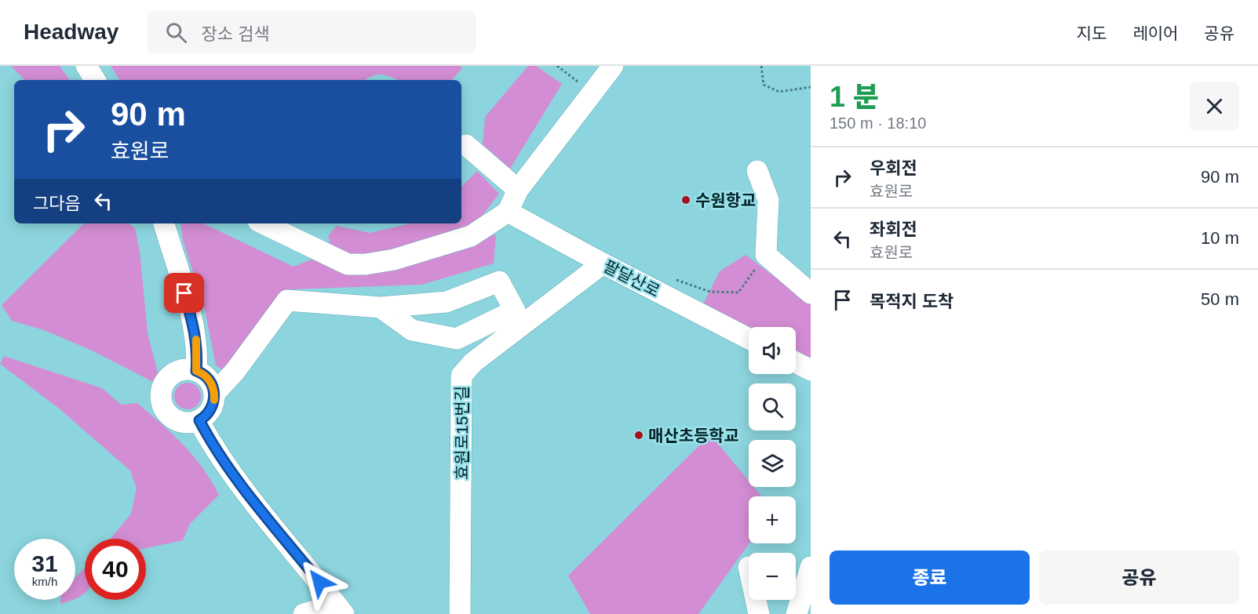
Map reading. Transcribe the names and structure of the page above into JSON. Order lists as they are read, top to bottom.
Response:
{
  "streets": {
    "street": ["팔달산로", "효원로15번길"]
  },
  "crossings": [
    ["팔달산로", "효원로15번길"]
  ],
  "places": ["수원항교", "매산초등학교"],
  "page": {
    "header": "Headway",
    "search": "장소 검색",
    "nav": ["지도", "레이어", "공유"],
    "heading": ["1 분", "150 m · 18:10"],
    "turn": ["90 m", "효원로"],
    "list": [
      {
        "name": "우회전",
        "note": "효원로",
        "value": "90 m"
      },
      {
        "name": "좌회전",
        "note": "효원로",
        "value": "10 m"
      },
      {
        "name": "목적지 도착",
        "value": "50 m"
      }
    ],
    "then": "그다음",
    "map_buttons": ["+", "−"],
    "speed": "31 km/h",
    "limit": "40",
    "buttons": ["종료", "공유"]
  }
}
